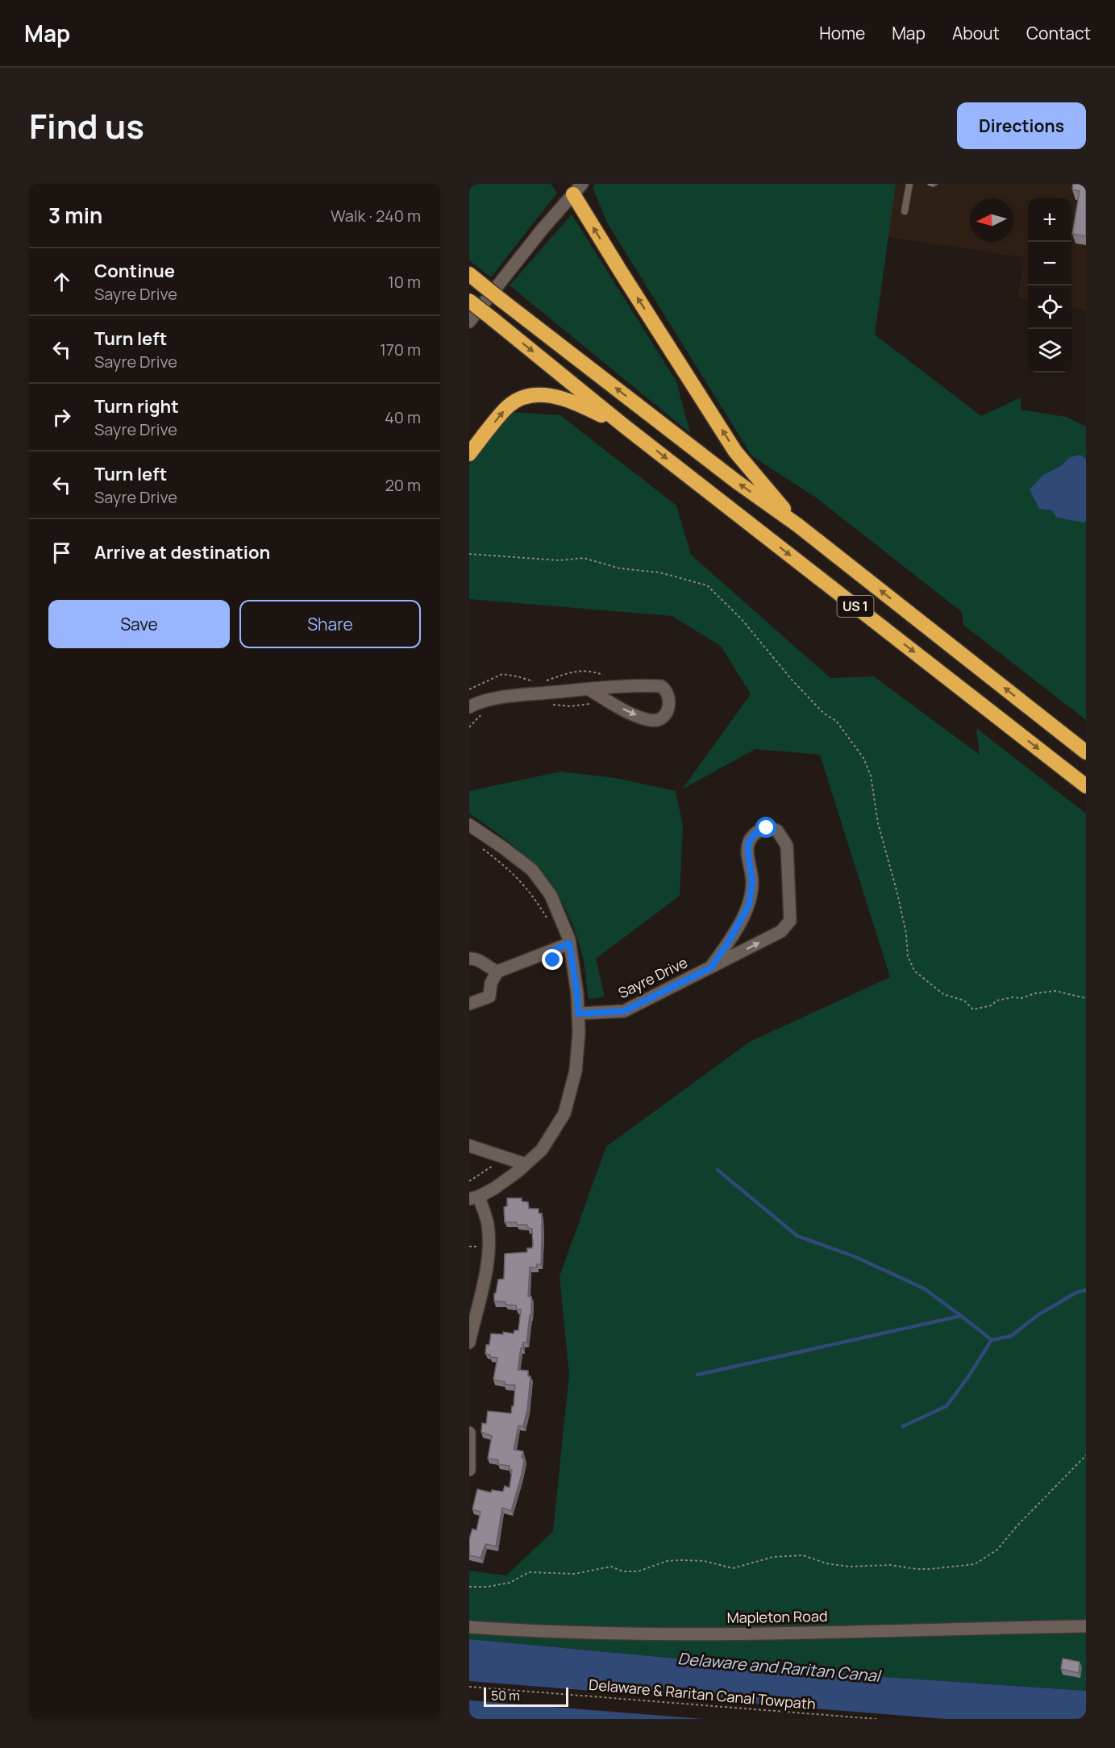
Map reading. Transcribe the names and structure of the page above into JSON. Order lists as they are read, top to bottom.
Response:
{
  "streets": {
    "highway": ["US 1"],
    "street": ["Sayre Drive", "Mapleton Road"],
    "path": ["Delaware & Raritan Canal Towpath"]
  },
  "water": ["Delaware and Raritan Canal"],
  "scale_bar": "50 m",
  "north": "left",
  "page": {
    "header": "Map",
    "nav": [
      "Home",
      "Map",
      "About",
      "Contact"
    ],
    "title": "Find us",
    "buttons": [
      "Directions",
      ["Save", "Share"]
    ],
    "heading": ["3 min", "Walk · 240 m"],
    "map_buttons": ["+", "−"],
    "list": [
      ["Continue", "Sayre Drive", "10 m"],
      ["Turn left", "Sayre Drive", "170 m"],
      ["Turn right", "Sayre Drive", "40 m"],
      ["Turn left", "Sayre Drive", "20 m"],
      "Arrive at destination"
    ],
    "scale": "50 m"
  }
}
